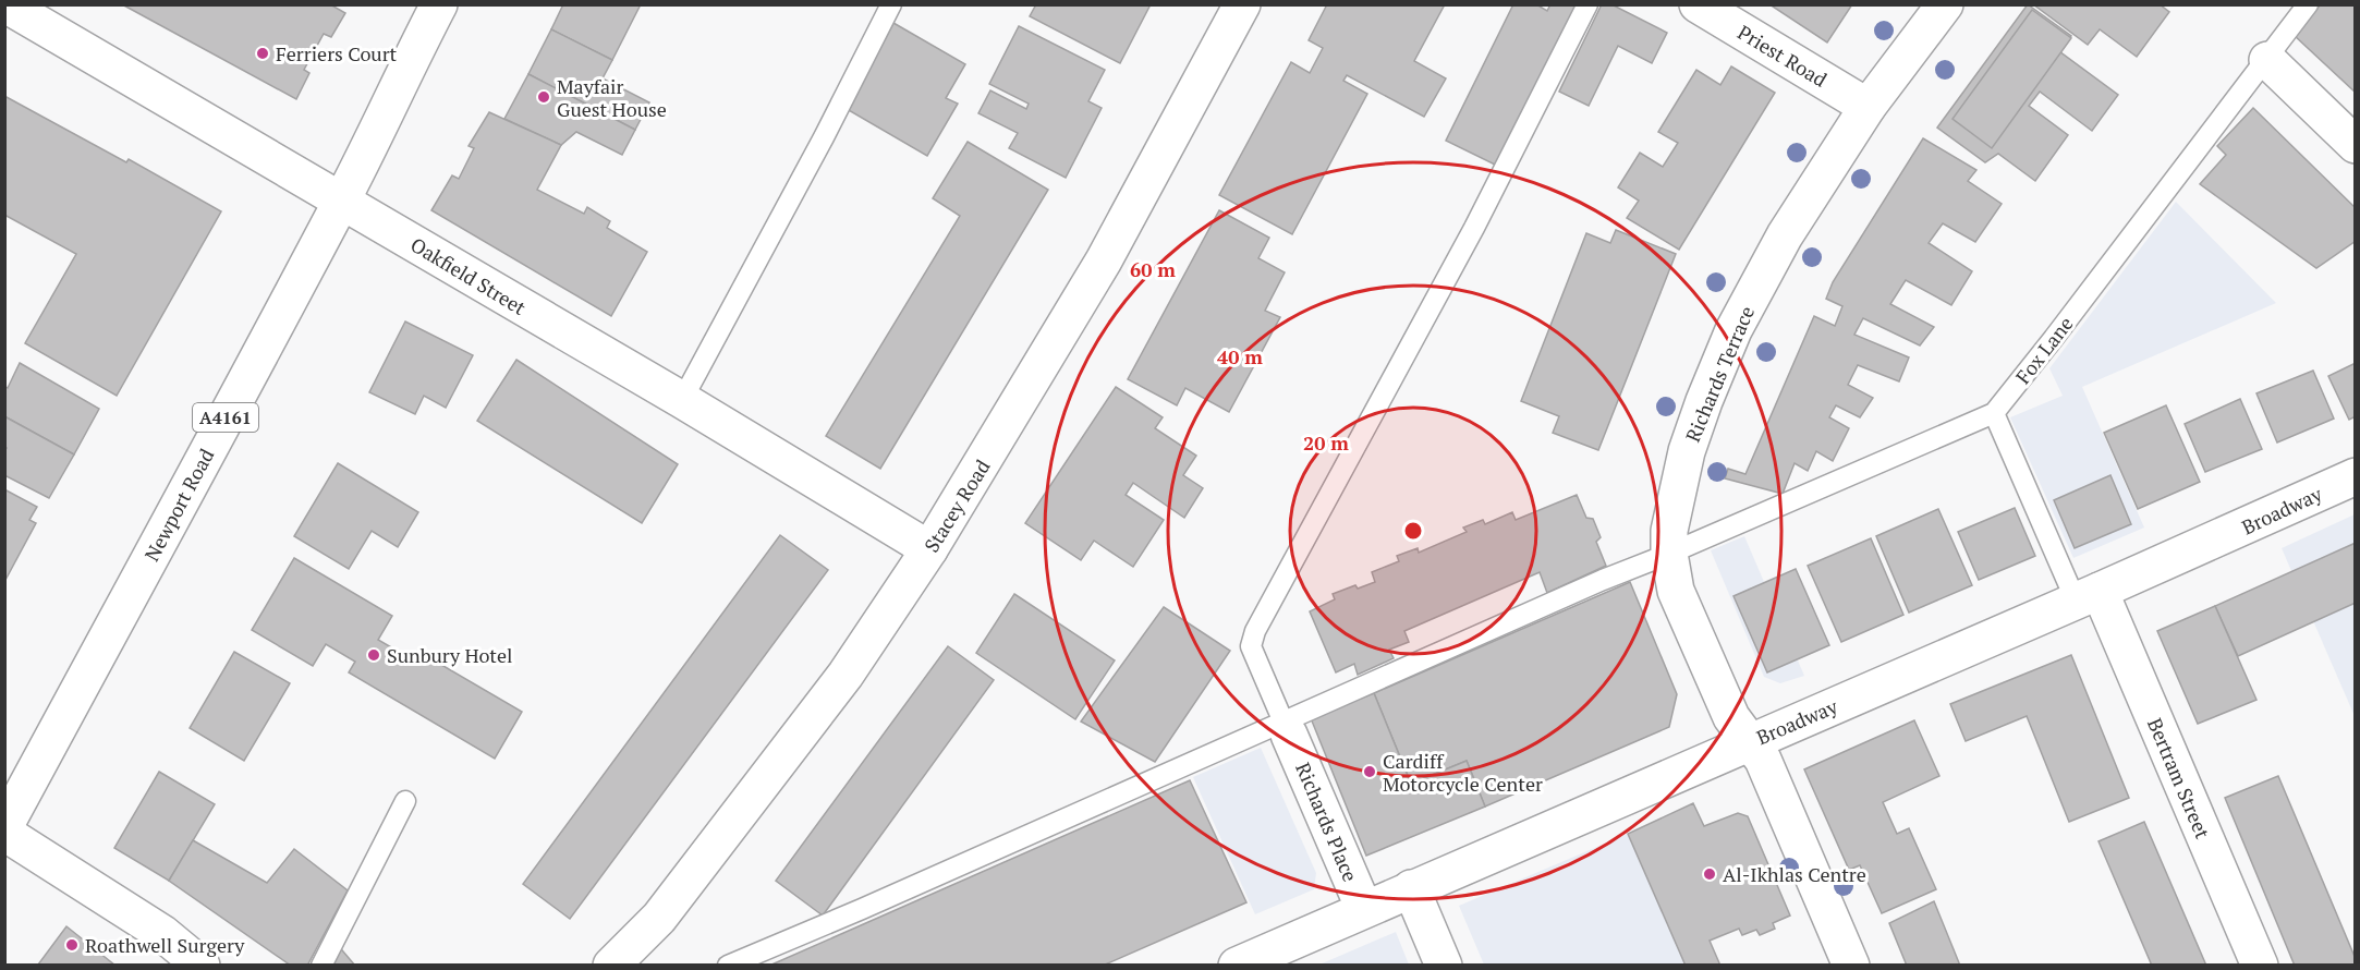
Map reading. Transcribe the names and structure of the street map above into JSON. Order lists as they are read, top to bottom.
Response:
{
  "streets": {
    "street": [
      "Priest Road",
      "Oakfield Street",
      "Richards Terrace",
      "A4161",
      "Newport Road",
      "Stacey Road",
      "Broadway",
      "Bertram Street",
      "Richards Place"
    ],
    "lane": ["Fox Lane"]
  },
  "crossings": [
    ["Priest Road", "Richards Terrace"],
    ["Oakfield Street", "Newport Road"],
    ["Oakfield Street", "Stacey Road"],
    ["Fox Lane", "Richards Terrace"],
    ["Fox Lane", "Richards Place"],
    ["Richards Terrace", "Broadway"],
    ["Broadway", "Bertram Street"],
    ["Broadway", "Richards Place"]
  ],
  "places": [
    "Ferriers Court",
    "Mayfair Guest House",
    "Sunbury Hotel",
    "Cardiff Motorcycle Center",
    "Al-Ikhlas Centre",
    "Roathwell Surgery"
  ],
  "rings": ["60 m", "40 m", "20 m"]
}
